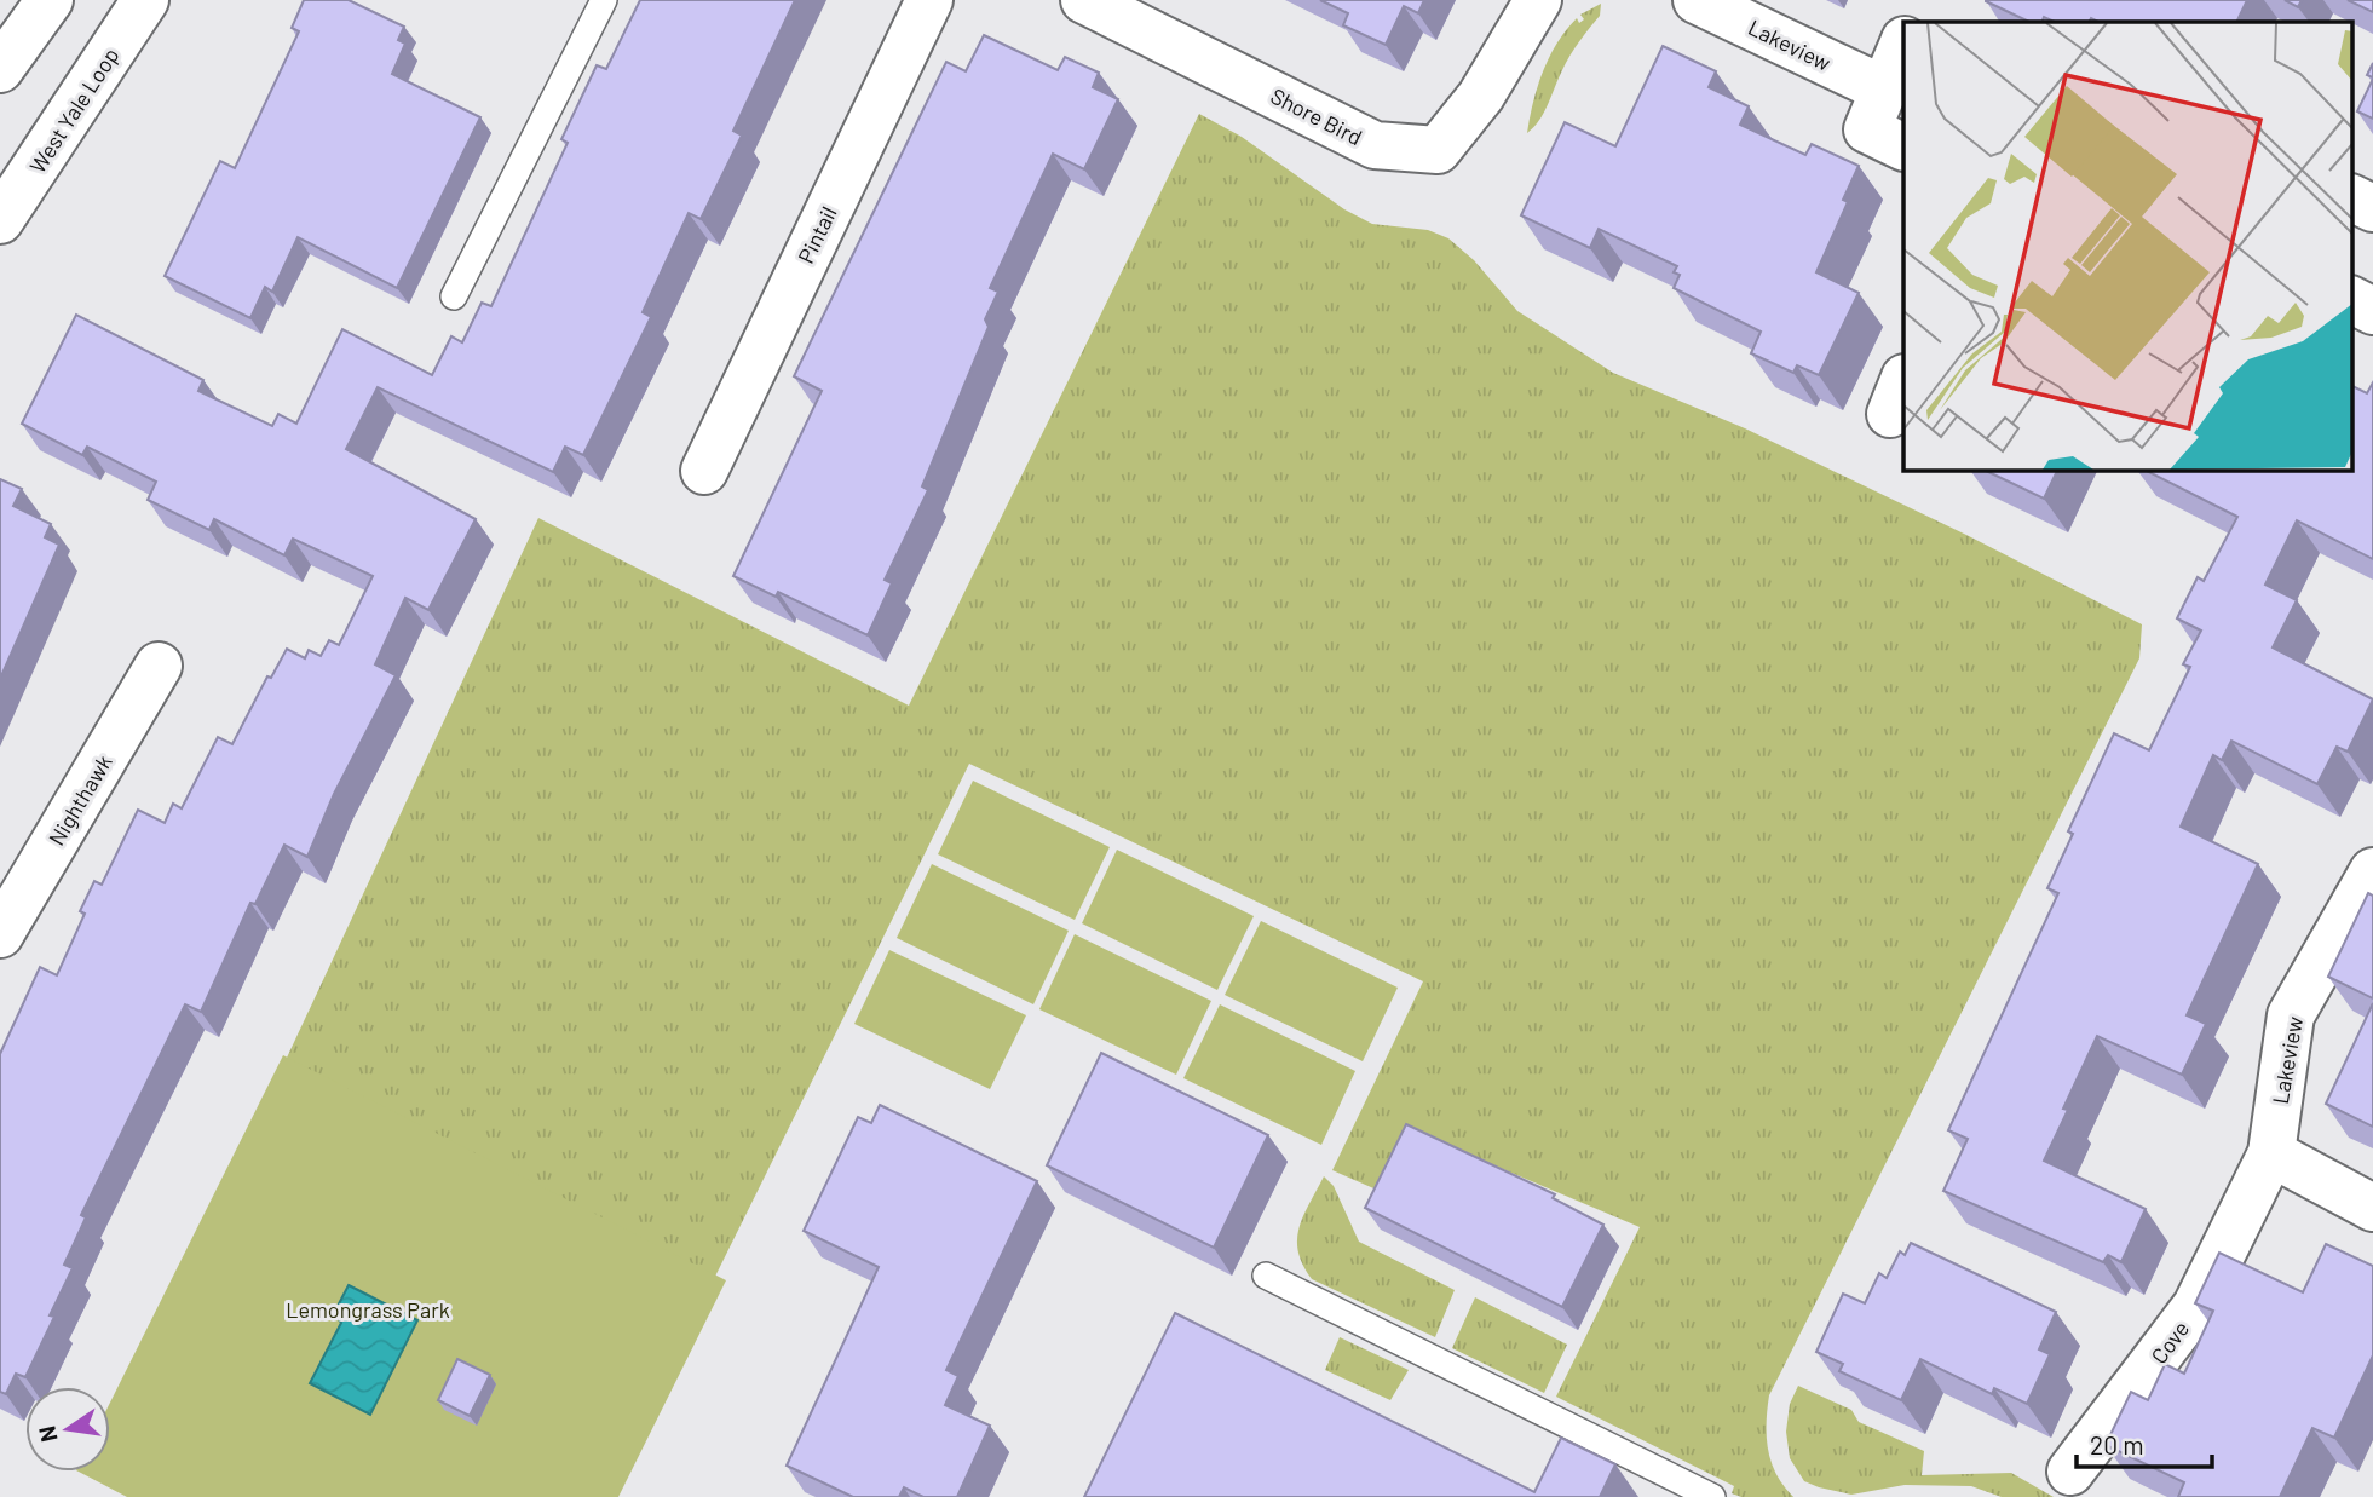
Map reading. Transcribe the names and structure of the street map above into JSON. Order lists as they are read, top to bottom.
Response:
{
  "streets": {
    "street": [
      "Lakeview",
      "West Yale Loop",
      "Shore Bird",
      "Pintail",
      "Nighthawk",
      "Cove"
    ]
  },
  "crossings": [
    ["Lakeview", "Cove"]
  ],
  "parks": ["Lemongrass Park"],
  "scale_bar": "20 m",
  "north": "left"
}
